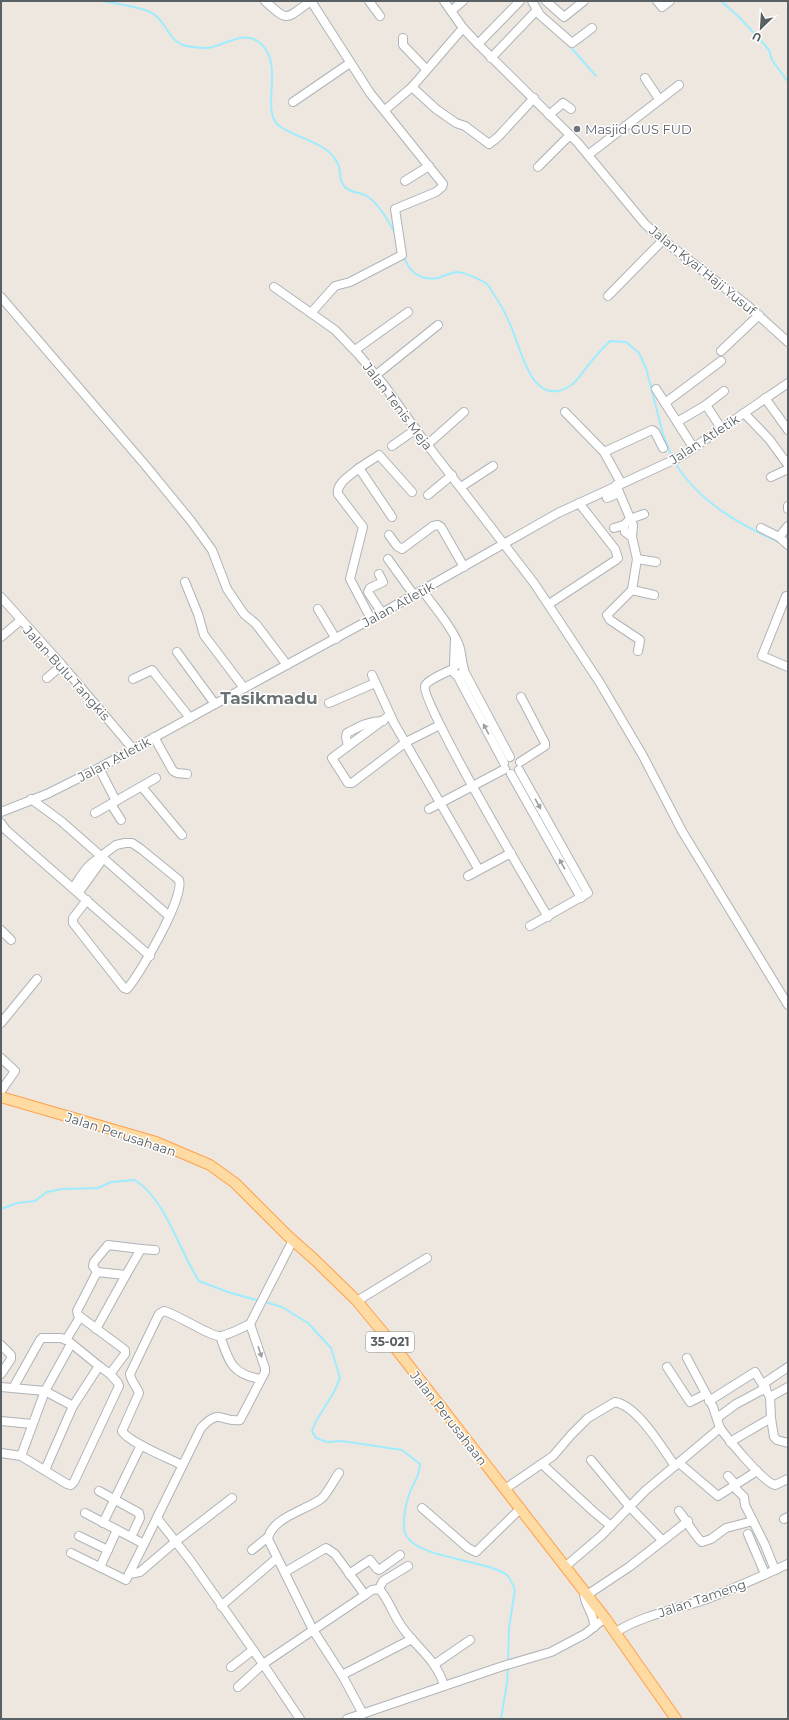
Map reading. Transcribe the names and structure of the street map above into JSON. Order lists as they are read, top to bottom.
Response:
{
  "streets": {
    "main road": ["Jalan Perusahaan", "35-021"],
    "street": [
      "Jalan Kyai Haji Yusuf",
      "Jalan Tenis Meja",
      "Jalan Atletik",
      "Jalan Bulu Tangkis",
      "Jalan Tameng"
    ]
  },
  "crossings": [
    ["Jalan Tenis Meja", "Jalan Atletik"],
    ["Jalan Atletik", "Jalan Bulu Tangkis"],
    ["Jalan Perusahaan", "Jalan Tameng"]
  ],
  "districts": ["Tasikmadu"],
  "places": ["Masjid GUS FUD"],
  "north": "bottom left"
}
